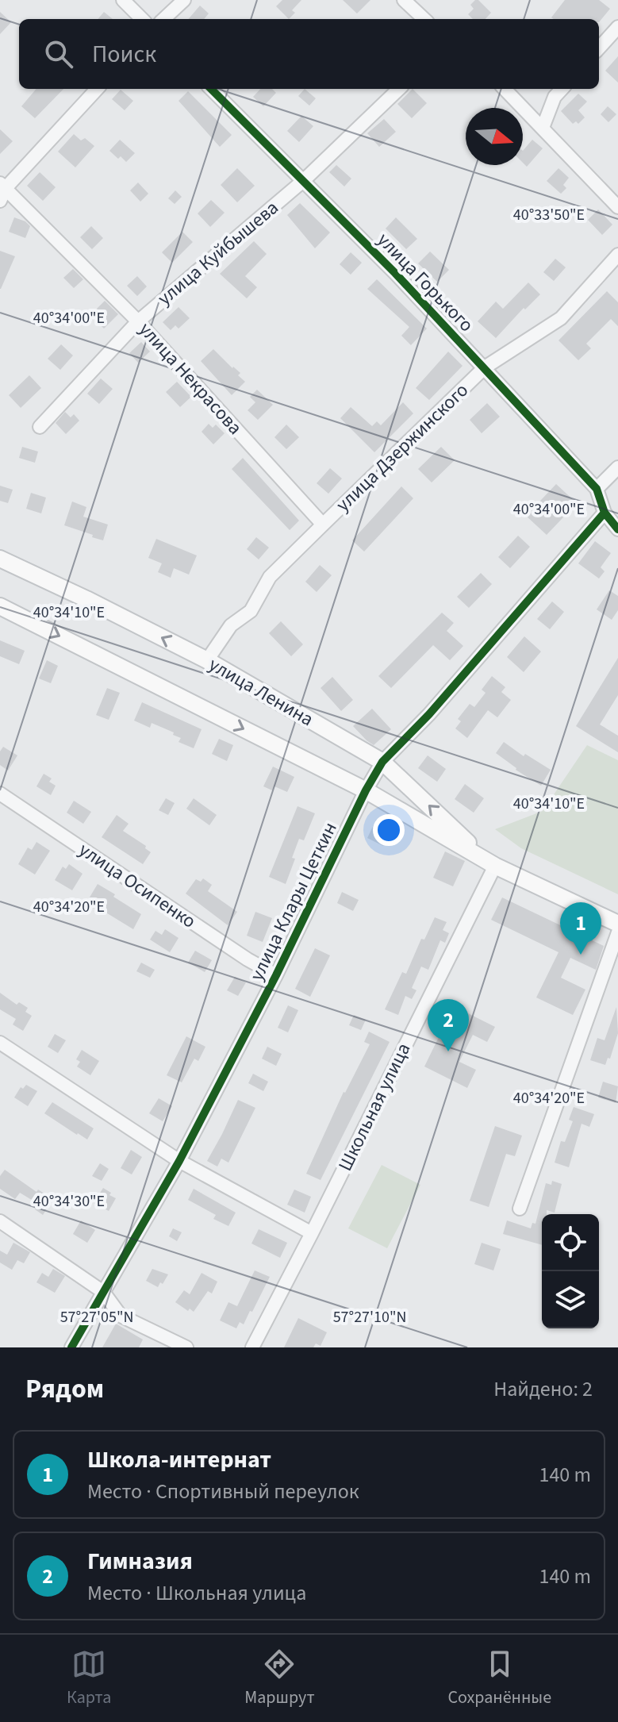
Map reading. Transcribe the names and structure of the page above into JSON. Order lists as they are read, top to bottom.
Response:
{
  "streets": {
    "main road": ["улица Ленина"],
    "street": [
      "улица Куйбышева",
      "улица Горького",
      "улица Некрасова",
      "улица Дзержинского",
      "улица Осипенко",
      "улица Клары Цеткин",
      "Школьная улица"
    ]
  },
  "crossings": [
    ["улица Куйбышева", "улица Горького"],
    ["улица Куйбышева", "улица Некрасова"],
    ["улица Горького", "улица Дзержинского"],
    ["улица Горького", "улица Клары Цеткин"],
    ["улица Некрасова", "улица Дзержинского"],
    ["улица Дзержинского", "улица Ленина"],
    ["улица Ленина", "улица Клары Цеткин"],
    ["улица Ленина", "Школьная улица"],
    ["улица Осипенко", "улица Клары Цеткин"]
  ],
  "north": "right",
  "page": {
    "search": "Поиск",
    "pins": ["1", "2"],
    "heading": ["Рядом", "Найдено: 2"],
    "list": [
      {
        "mark": "1",
        "name": "Школа-интернат",
        "note": "Место · Спортивный переулок",
        "value": "140 m"
      },
      {
        "mark": "2",
        "name": "Гимназия",
        "note": "Место · Школьная улица",
        "value": "140 m"
      }
    ],
    "nav": ["Карта", "Маршрут", "Сохранённые"]
  },
  "coordinates": [
    "40°33'50\"E",
    "40°34'00\"E",
    "40°34'10\"E",
    "40°34'20\"E",
    "40°34'30\"E",
    "57°27'05\"N",
    "57°27'10\"N"
  ]
}
